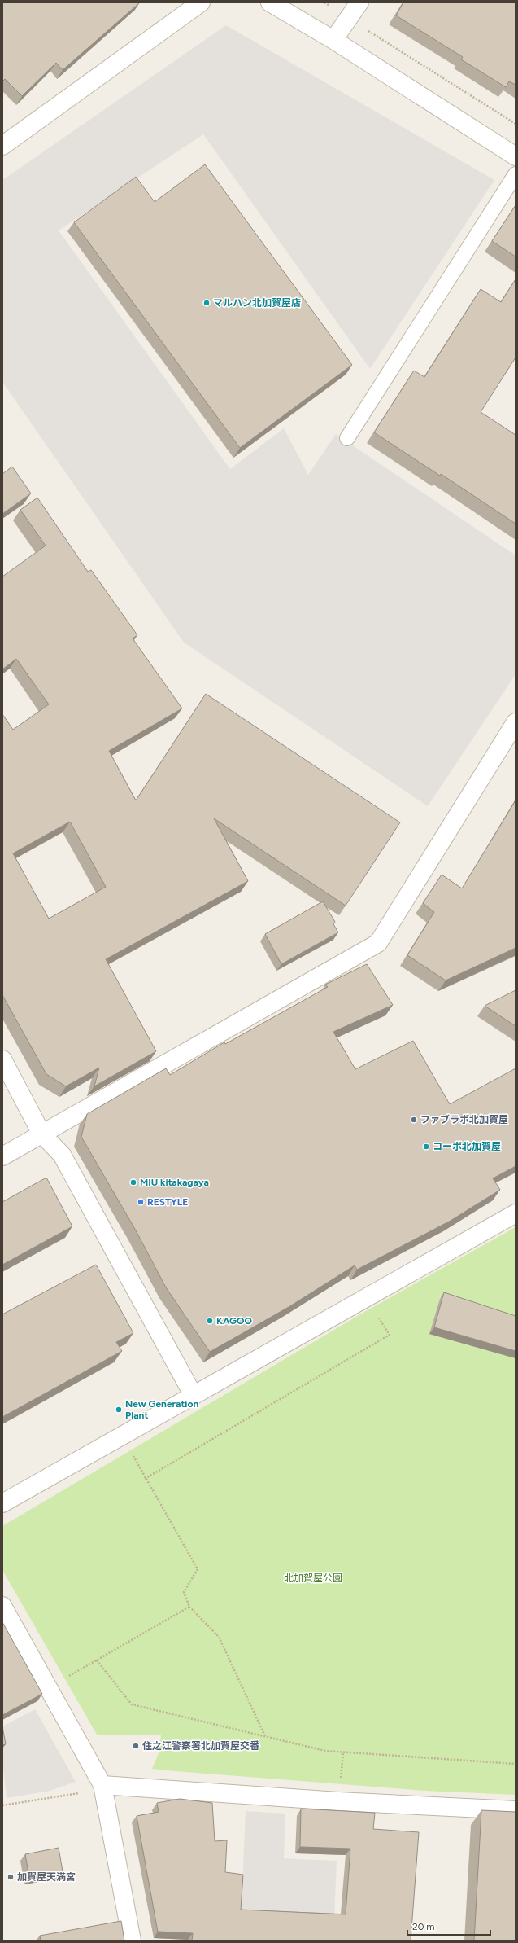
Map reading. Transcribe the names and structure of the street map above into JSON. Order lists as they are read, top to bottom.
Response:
{
  "parks": ["北加賀屋公園"],
  "places": [
    "マルハン北加賀屋店",
    "ファブラボ北加賀屋",
    "コーポ北加賀屋",
    "MIU kitakagaya",
    "RESTYLE",
    "KAGOO",
    "New Generation Plant",
    "住之江警察署北加賀屋交番",
    "加賀屋天満宮"
  ],
  "scale_bar": "20 m"
}
